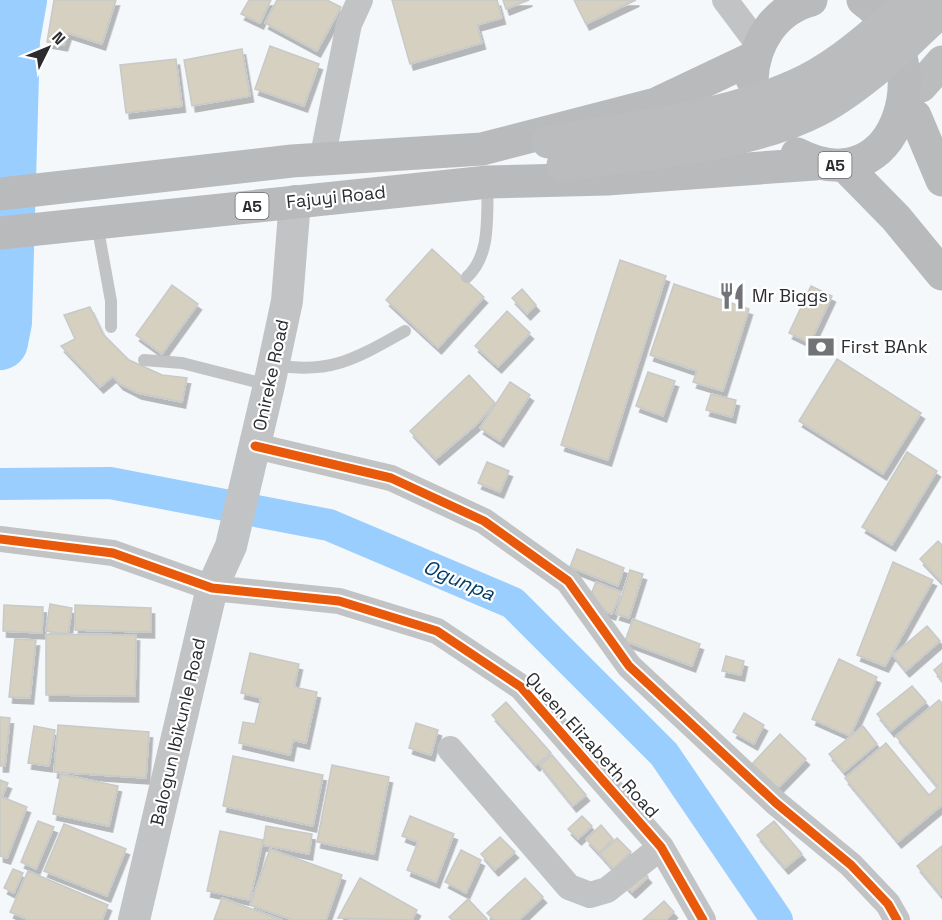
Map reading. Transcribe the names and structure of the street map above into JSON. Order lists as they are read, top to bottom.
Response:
{
  "streets": {
    "highway": ["A5", "Fajuyi Road"],
    "street": ["Onireke Road", "Balogun Ibikunle Road", "Queen Elizabeth Road"]
  },
  "crossings": [
    ["A5", "Fajuyi Road"],
    ["Fajuyi Road", "Onireke Road"],
    ["Onireke Road", "Balogun Ibikunle Road"],
    ["Balogun Ibikunle Road", "Queen Elizabeth Road"]
  ],
  "water": ["Ogunpa"],
  "places": {
    "restaurant": ["Mr Biggs"],
    "bank": ["First BAnk"]
  },
  "north": "top right"
}
